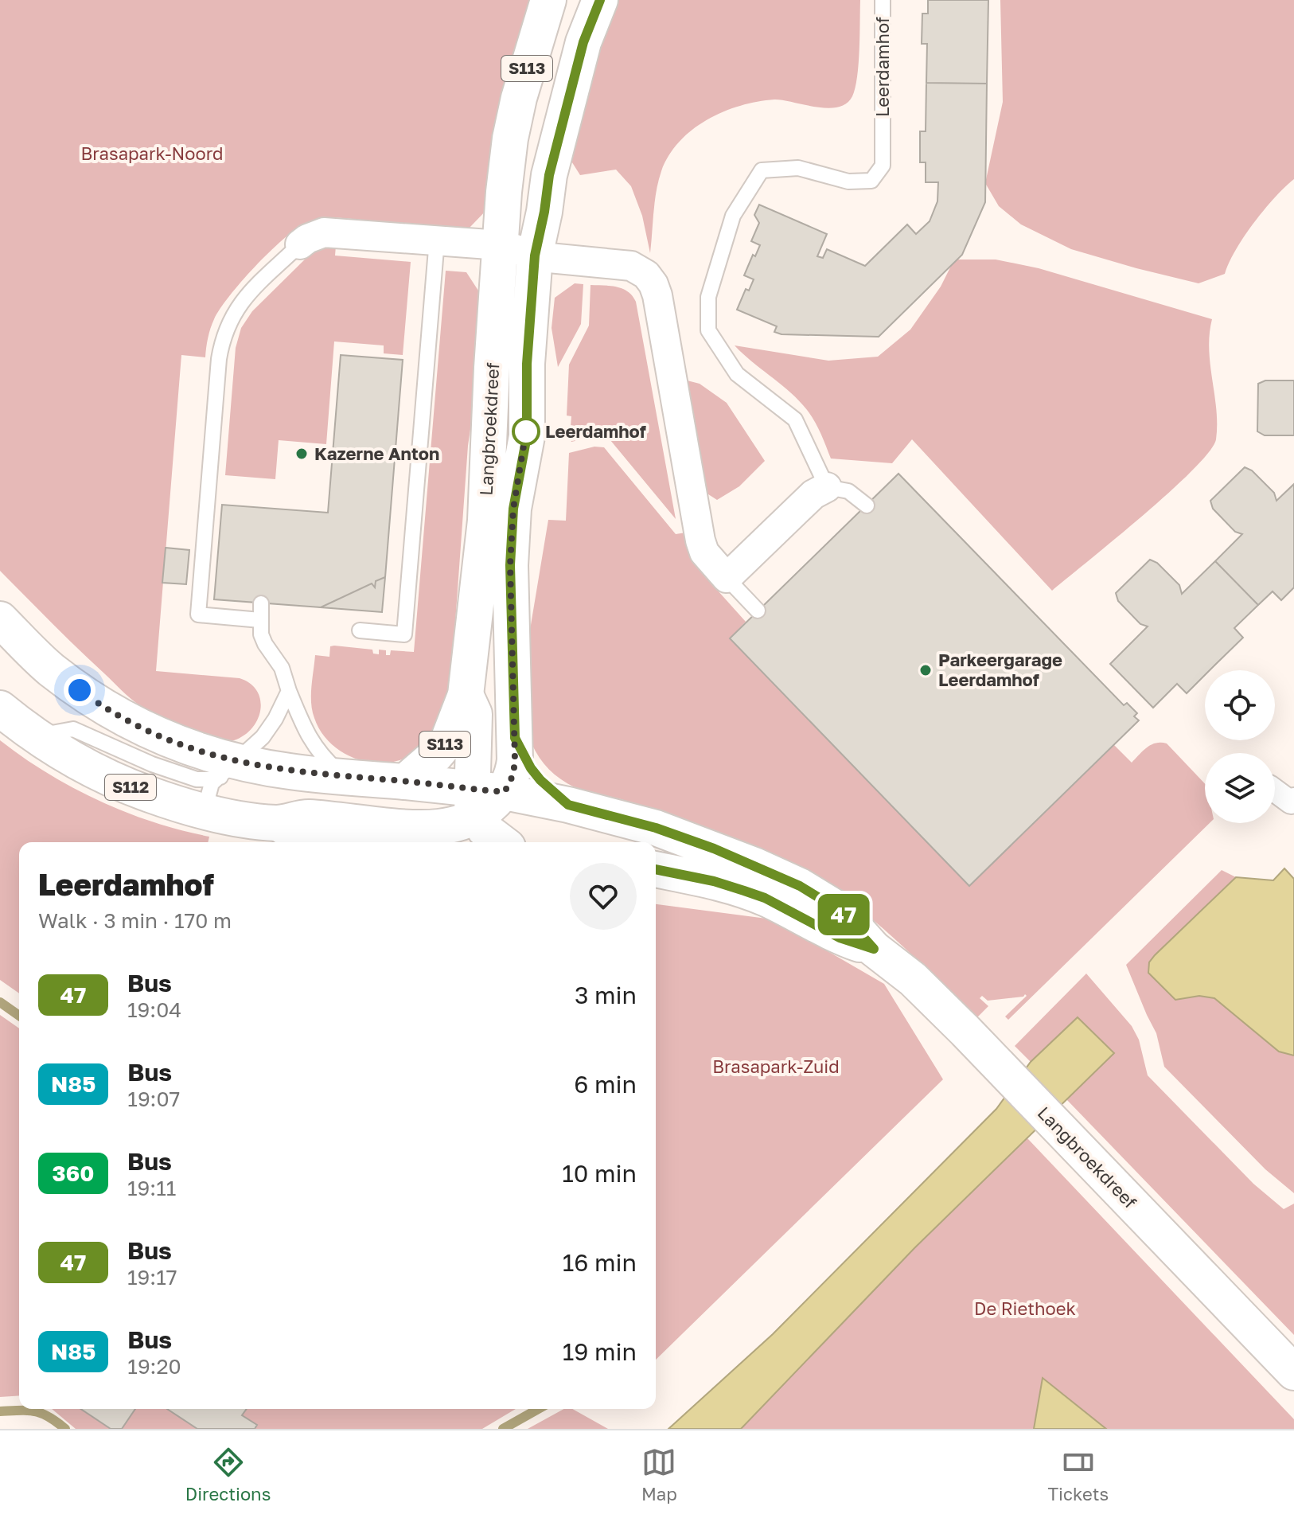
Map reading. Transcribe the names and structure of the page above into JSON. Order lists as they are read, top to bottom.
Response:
{
  "streets": {
    "main road": ["S113", "Langbroekdreef", "S112"],
    "lane": ["Leerdamhof"]
  },
  "crossings": [
    ["S113", "Langbroekdreef"]
  ],
  "parks": ["Brasapark-Noord", "Brasapark-Zuid", "De Riethoek"],
  "places": ["Leerdamhof", "Kazerne Anton", "Parkeergarage Leerdamhof"],
  "lines": ["bus line 47"],
  "page": {
    "on_map": "47",
    "heading": ["Leerdamhof", "Walk · 3 min · 170 m"],
    "list": [
      {
        "mark": "47",
        "name": "Bus",
        "note": "19:04",
        "value": "3 min"
      },
      {
        "mark": "N85",
        "name": "Bus",
        "note": "19:07",
        "value": "6 min"
      },
      {
        "mark": "360",
        "name": "Bus",
        "note": "19:11",
        "value": "10 min"
      },
      {
        "mark": "47",
        "name": "Bus",
        "note": "19:17",
        "value": "16 min"
      },
      {
        "mark": "N85",
        "name": "Bus",
        "note": "19:20",
        "value": "19 min"
      }
    ],
    "tabs": ["Directions", "Map", "Tickets"]
  }
}
